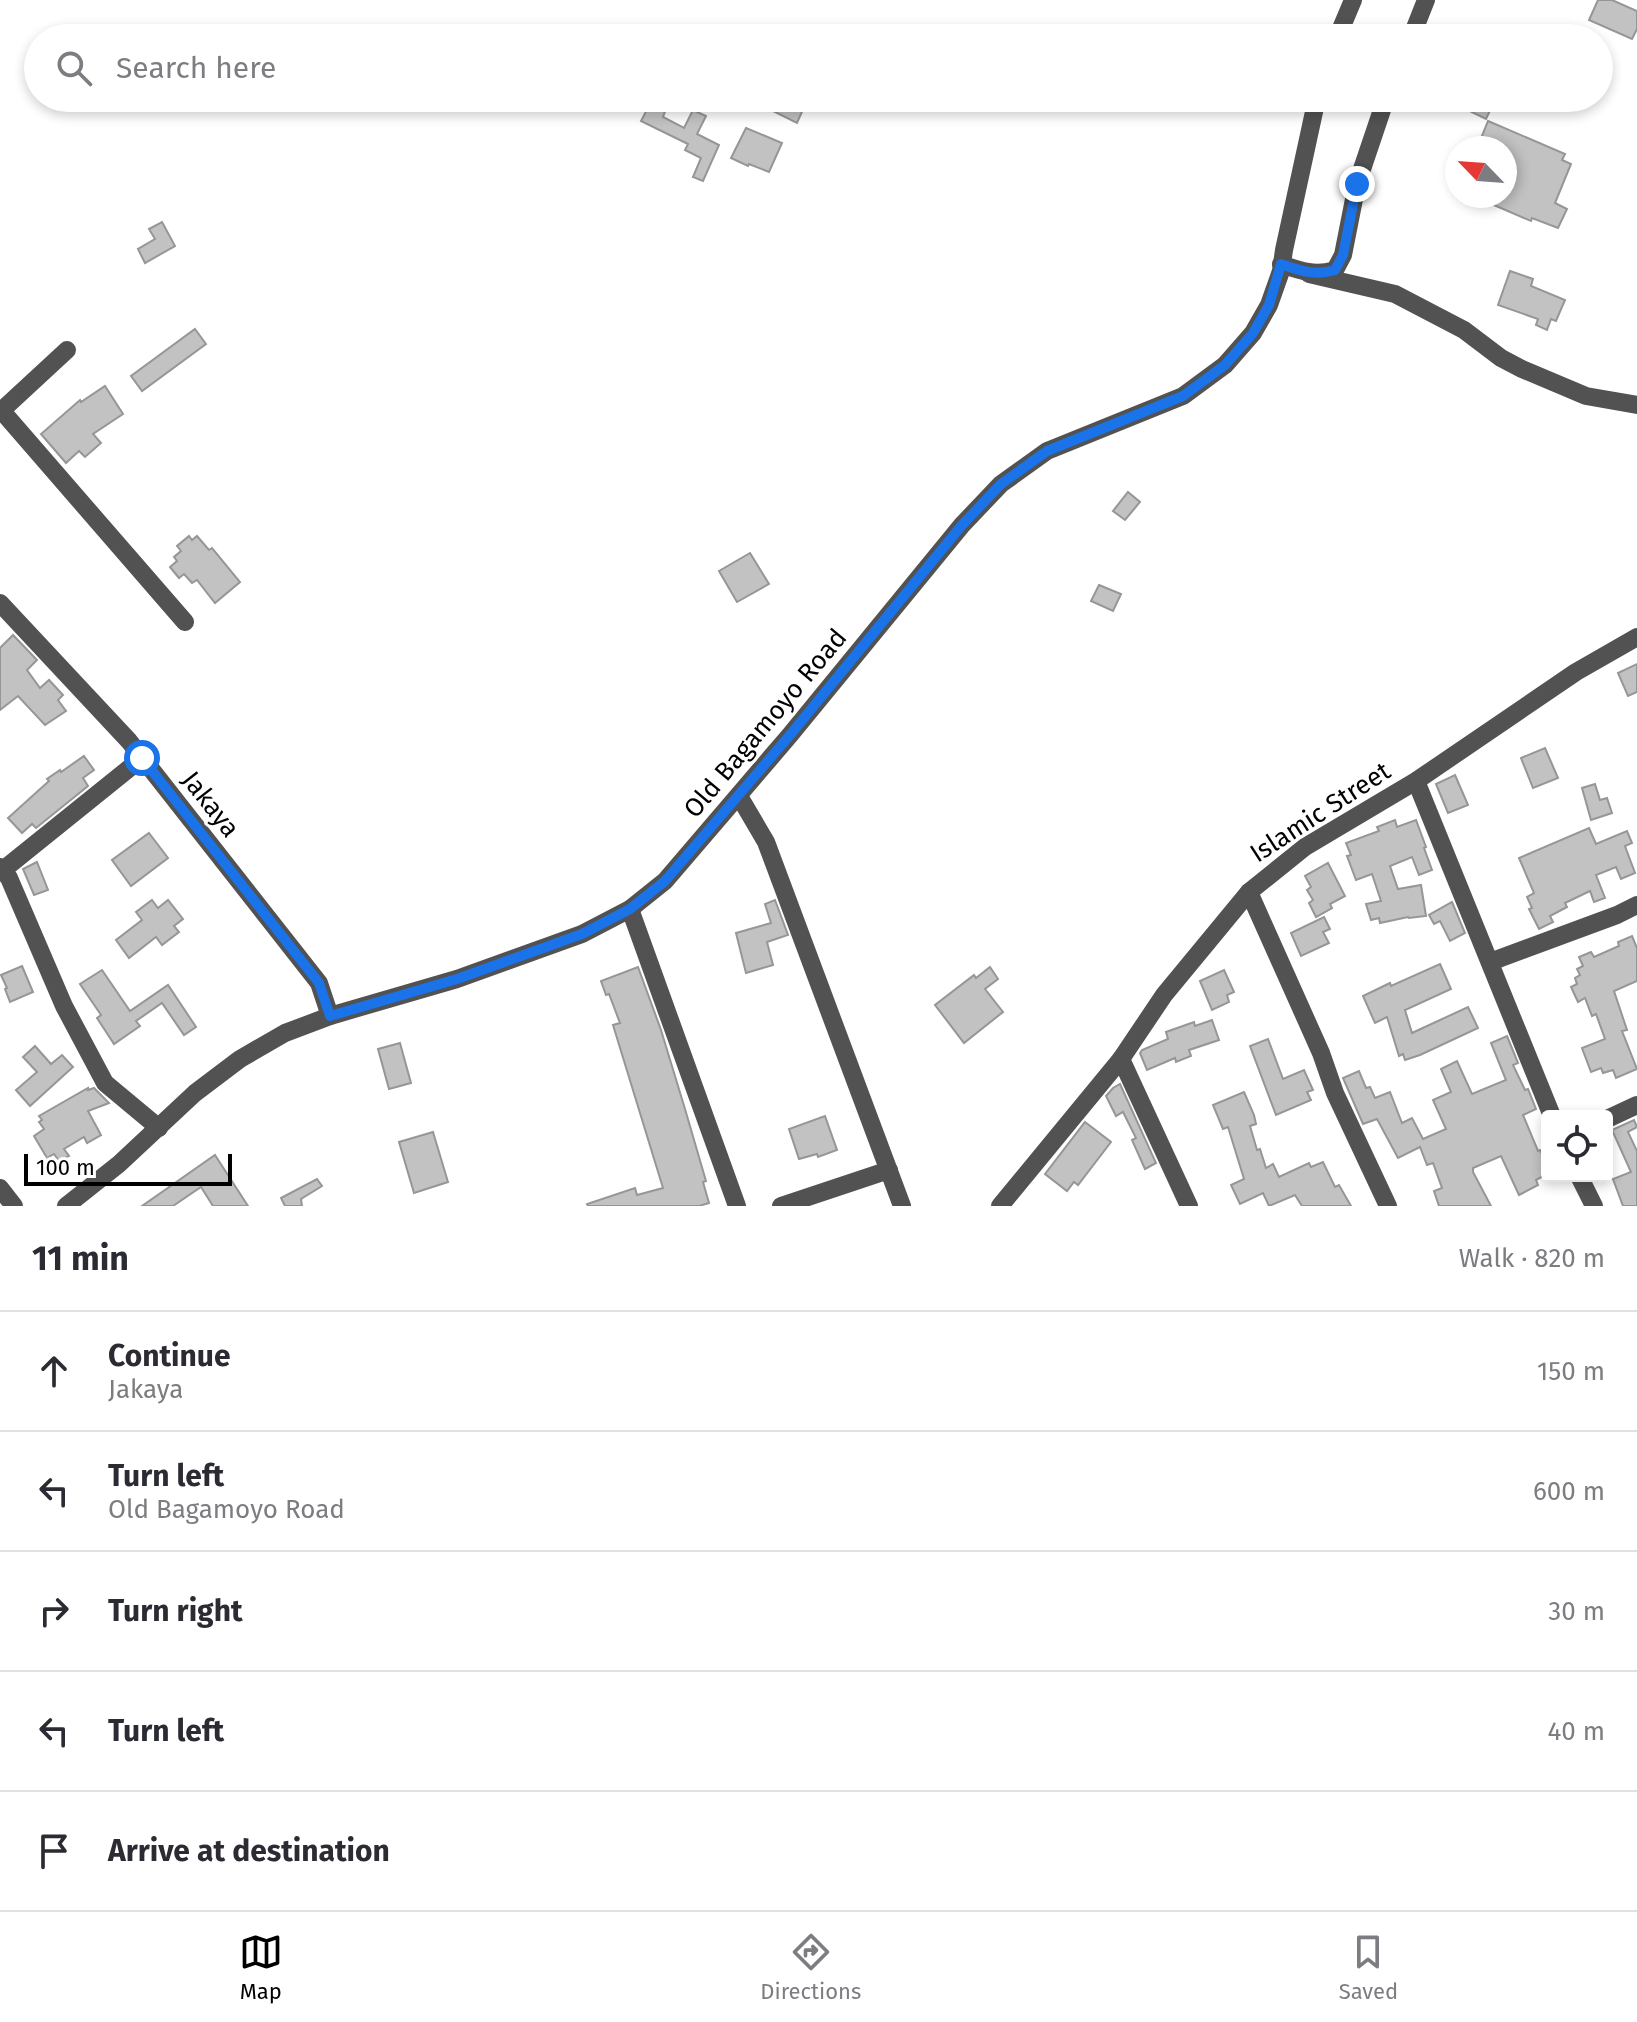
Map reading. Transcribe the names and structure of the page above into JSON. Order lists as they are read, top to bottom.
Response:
{
  "streets": {
    "street": ["Old Bagamoyo Road", "Jakaya", "Islamic Street"]
  },
  "crossings": [
    ["Old Bagamoyo Road", "Jakaya"]
  ],
  "scale_bar": "100 m",
  "north": "top left",
  "page": {
    "search": "Search here",
    "scale": "100 m",
    "heading": ["11 min", "Walk · 820 m"],
    "list": [
      ["Continue", "Jakaya", "150 m"],
      ["Turn left", "Old Bagamoyo Road", "600 m"],
      ["Turn right", "30 m"],
      ["Turn left", "40 m"],
      "Arrive at destination"
    ],
    "nav": ["Map", "Directions", "Saved"]
  }
}
